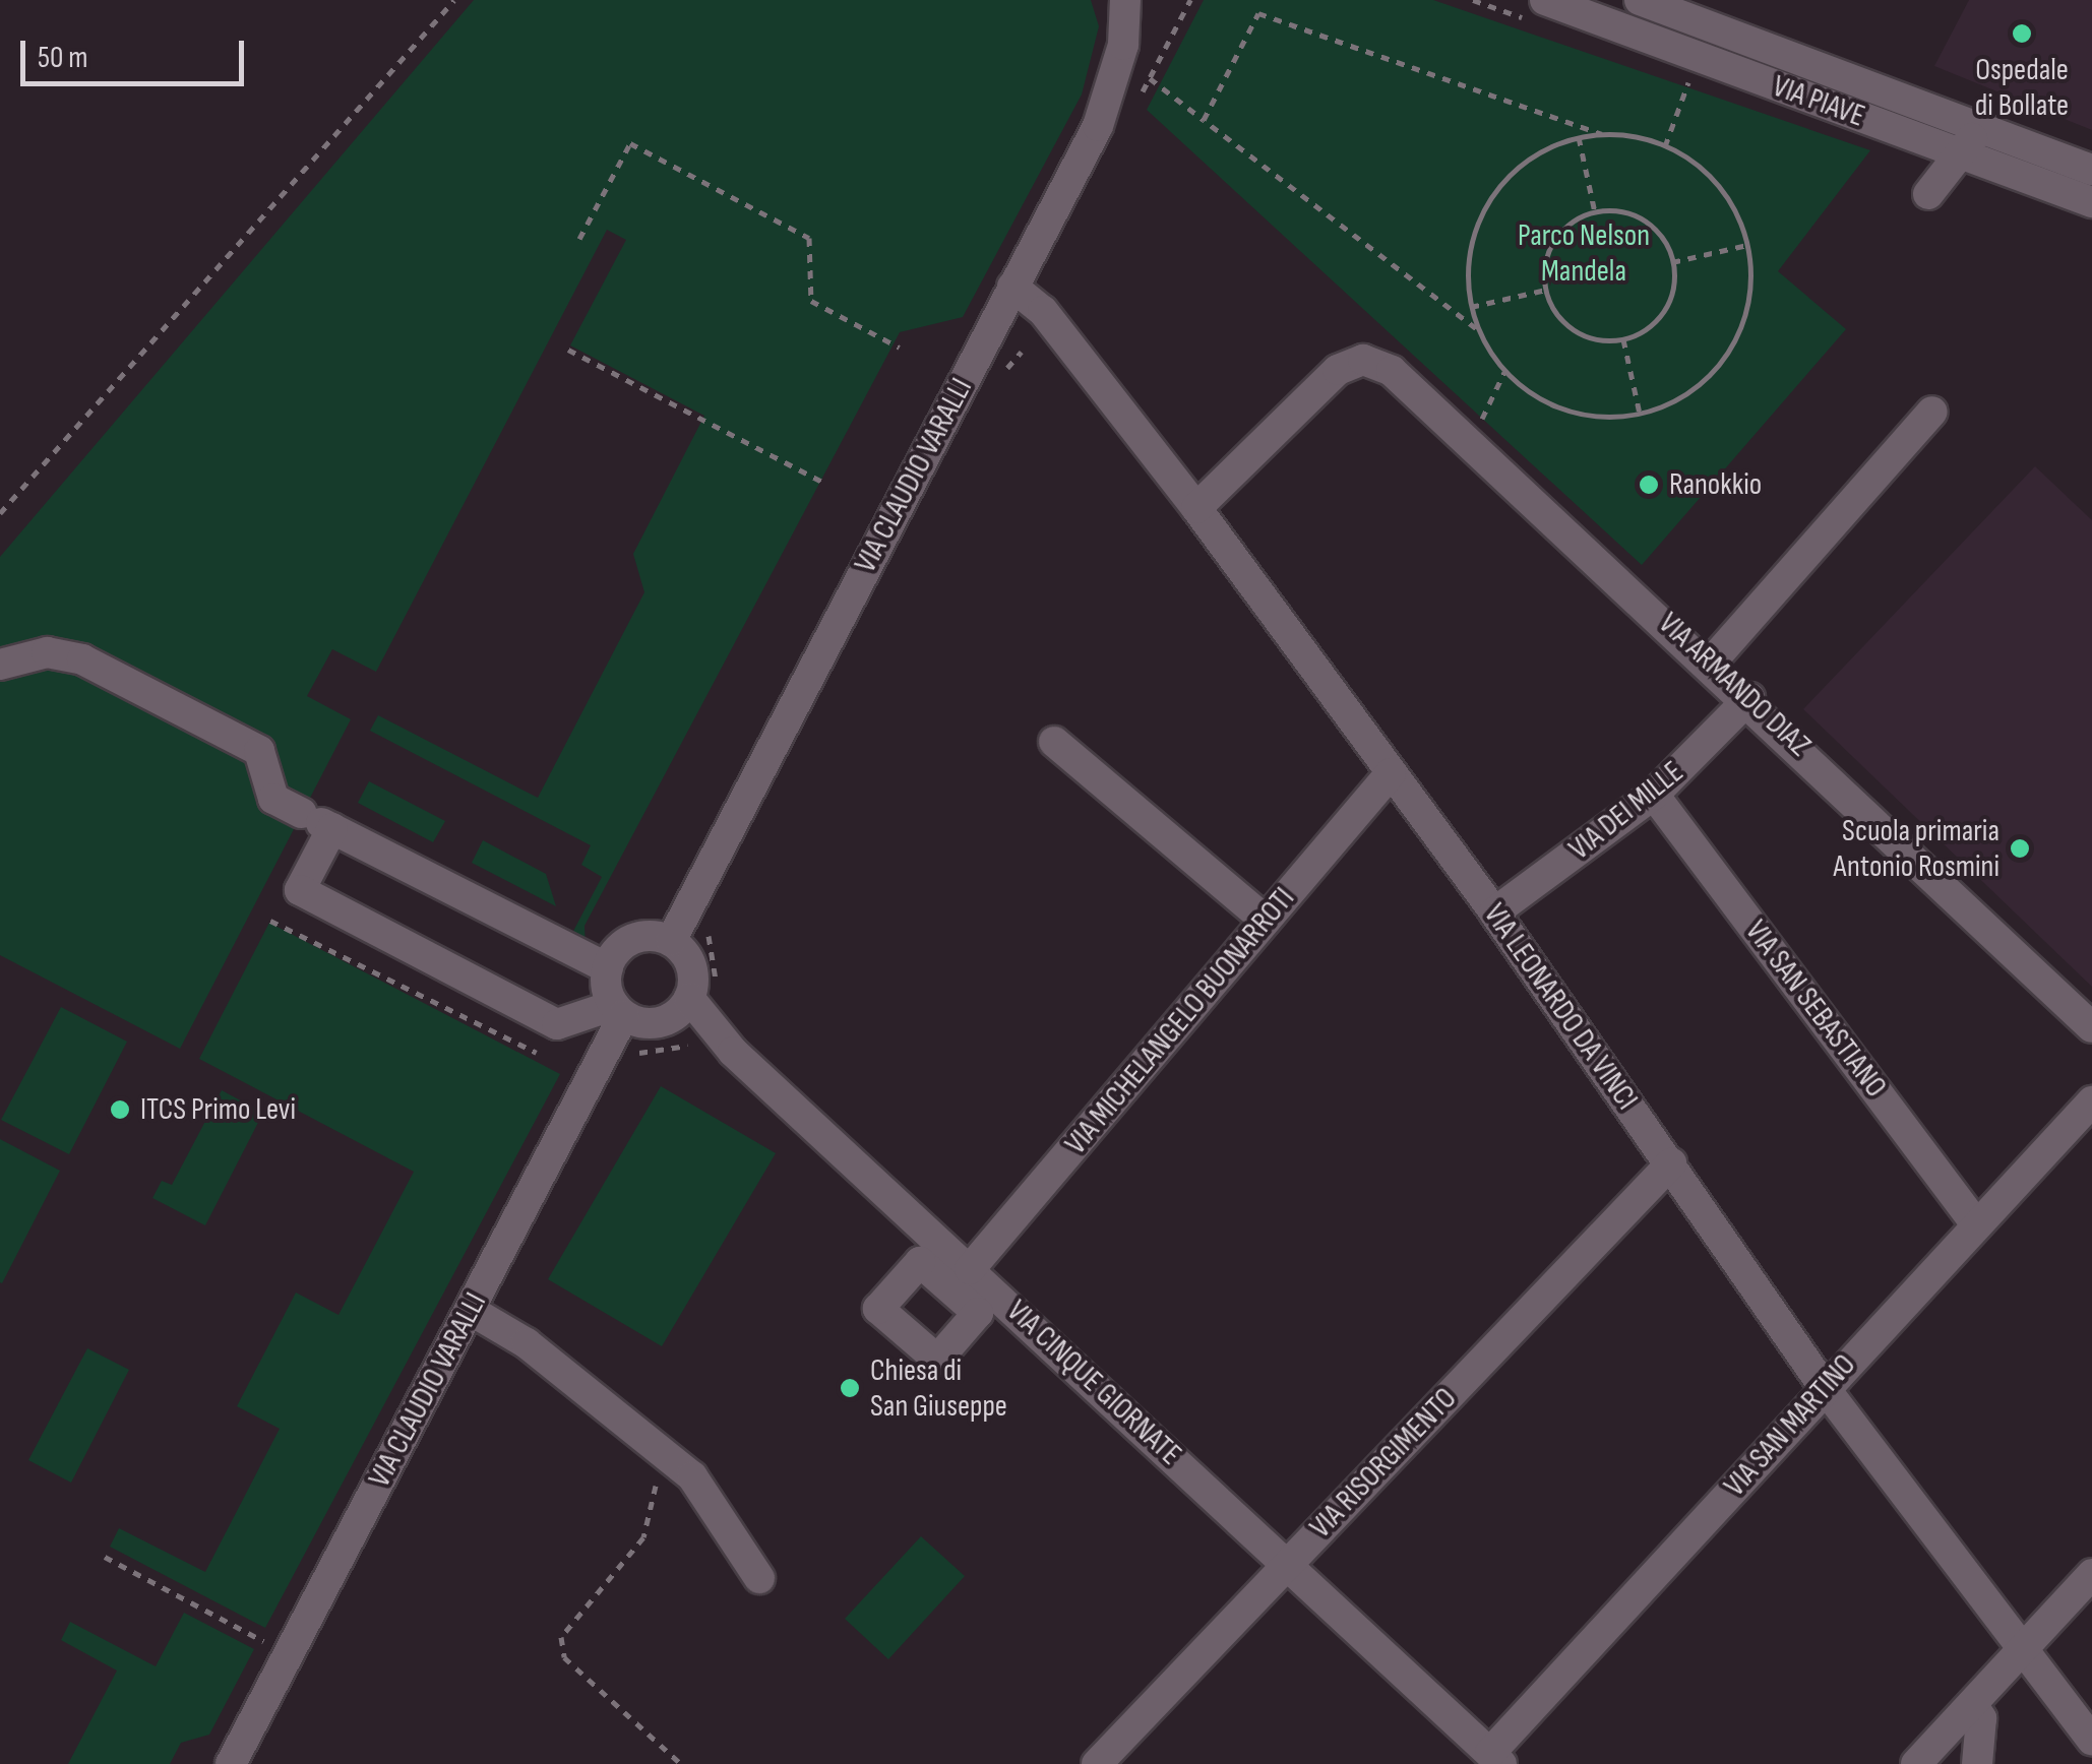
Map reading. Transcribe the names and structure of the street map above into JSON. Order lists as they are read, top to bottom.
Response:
{
  "streets": {
    "street": [
      "VIA PIAVE",
      "VIA CLAUDIO VARALLI",
      "VIA ARMANDO DIAZ",
      "VIA DEI MILLE",
      "VIA LEONARDO DA VINCI",
      "VIA SAN SEBASTIANO",
      "VIA MICHELANGELO BUONARROTI",
      "VIA CINQUE GIORNATE",
      "VIA SAN MARTINO",
      "VIA RISORGIMENTO"
    ]
  },
  "crossings": [
    ["VIA CLAUDIO VARALLI", "VIA LEONARDO DA VINCI"],
    ["VIA CLAUDIO VARALLI", "VIA CINQUE GIORNATE"],
    ["VIA ARMANDO DIAZ", "VIA DEI MILLE"],
    ["VIA ARMANDO DIAZ", "VIA LEONARDO DA VINCI"],
    ["VIA DEI MILLE", "VIA LEONARDO DA VINCI"],
    ["VIA DEI MILLE", "VIA SAN SEBASTIANO"],
    ["VIA LEONARDO DA VINCI", "VIA MICHELANGELO BUONARROTI"],
    ["VIA LEONARDO DA VINCI", "VIA SAN MARTINO"],
    ["VIA LEONARDO DA VINCI", "VIA RISORGIMENTO"],
    ["VIA SAN SEBASTIANO", "VIA SAN MARTINO"],
    ["VIA MICHELANGELO BUONARROTI", "VIA CINQUE GIORNATE"],
    ["VIA CINQUE GIORNATE", "VIA SAN MARTINO"],
    ["VIA CINQUE GIORNATE", "VIA RISORGIMENTO"]
  ],
  "parks": ["Parco Nelson Mandela"],
  "places": [
    "Ospedale di Bollate",
    "Ranokkio",
    "Scuola primaria Antonio Rosmini",
    "ITCS Primo Levi",
    "Chiesa di San Giuseppe"
  ],
  "scale_bar": "50 m"
}
